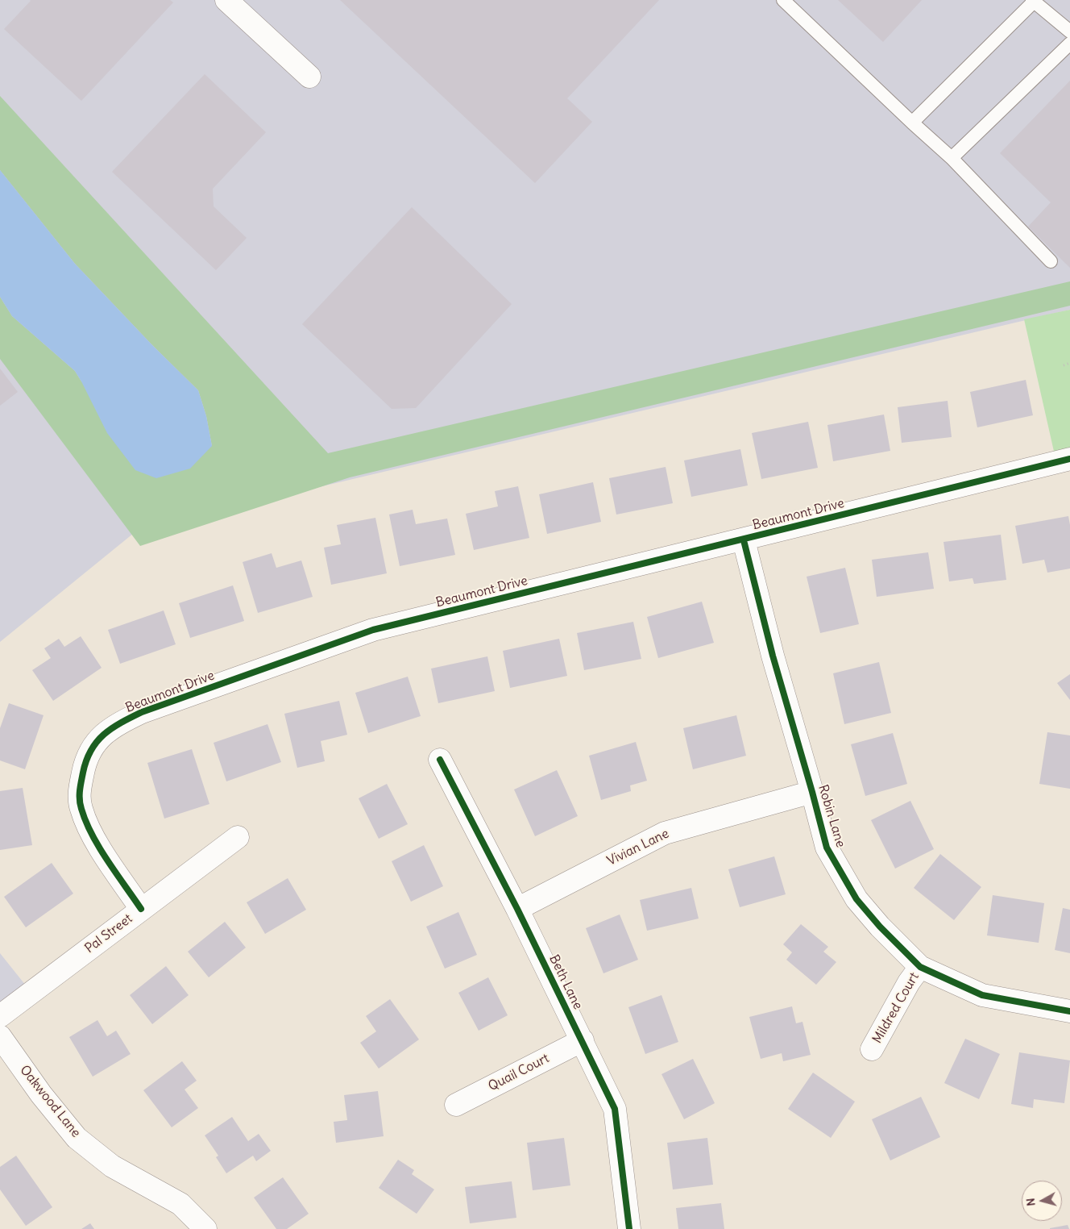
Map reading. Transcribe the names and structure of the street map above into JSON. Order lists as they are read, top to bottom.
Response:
{
  "streets": {
    "street": [
      "Beaumont Drive",
      "Robin Lane",
      "Vivian Lane",
      "Pal Street",
      "Beth Lane",
      "Mildred Court",
      "Quail Court",
      "Oakwood Lane"
    ]
  },
  "crossings": [
    ["Beaumont Drive", "Robin Lane"],
    ["Beaumont Drive", "Pal Street"],
    ["Robin Lane", "Vivian Lane"],
    ["Robin Lane", "Mildred Court"],
    ["Vivian Lane", "Beth Lane"],
    ["Beth Lane", "Quail Court"]
  ],
  "north": "left"
}
